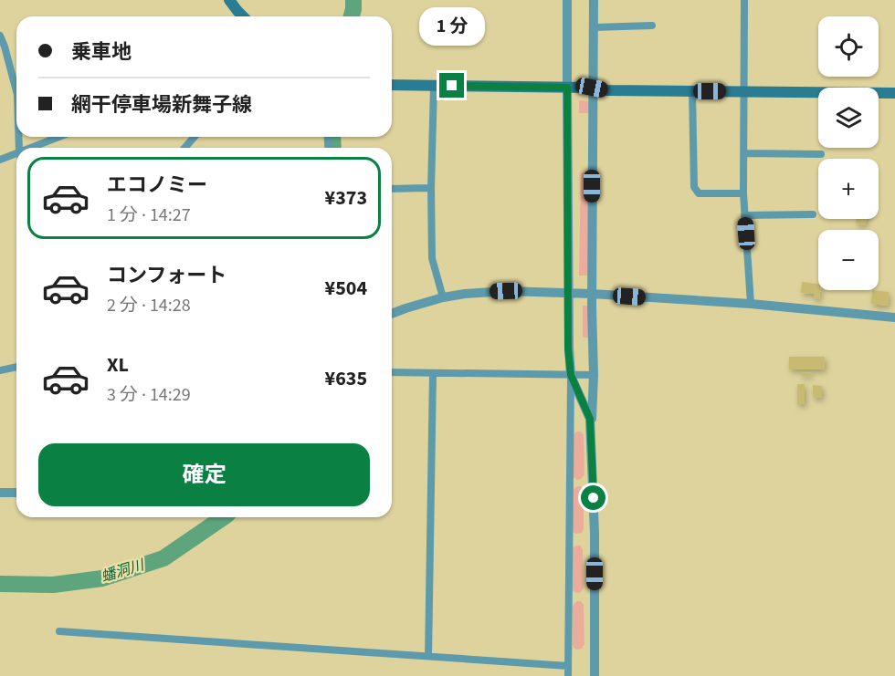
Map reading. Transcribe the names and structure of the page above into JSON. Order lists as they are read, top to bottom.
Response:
{
  "water": ["蟠洞川"],
  "page": {
    "bubble": "1 分",
    "map_buttons": ["+", "−"],
    "banner": ["乗車地", "網干停車場新舞子線"],
    "list": [
      {
        "name": "エコノミー",
        "note": "1 分 · 14:27",
        "value": "¥373"
      },
      {
        "name": "コンフォート",
        "note": "2 分 · 14:28",
        "value": "¥504"
      },
      {
        "name": "XL",
        "note": "3 分 · 14:29",
        "value": "¥635"
      }
    ],
    "buttons": "確定"
  }
}
